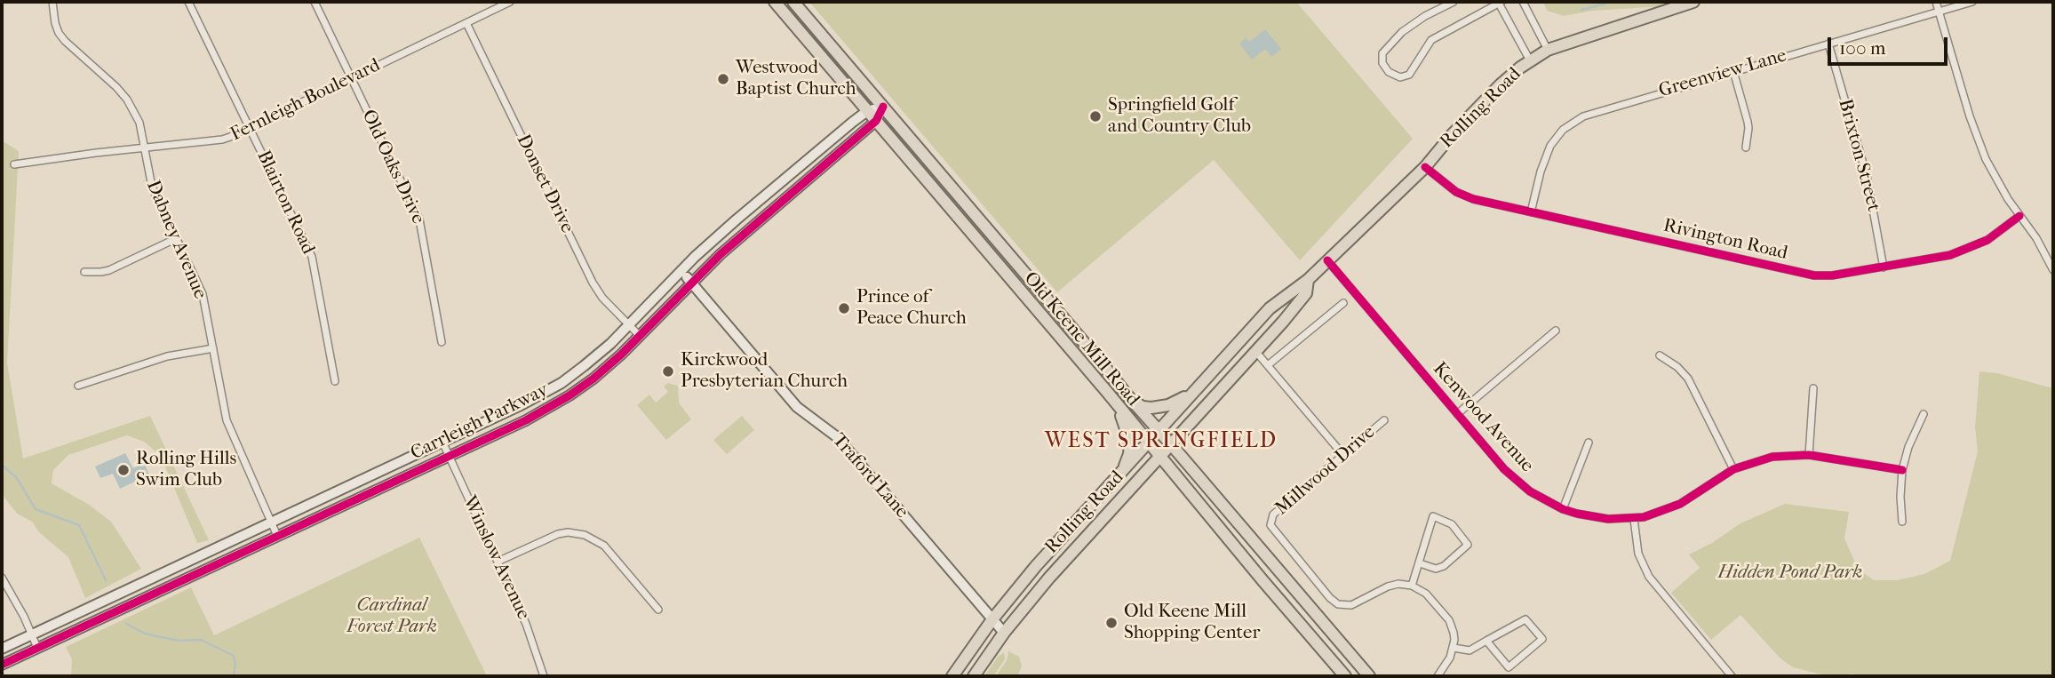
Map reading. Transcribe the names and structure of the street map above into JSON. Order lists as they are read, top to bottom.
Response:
{
  "streets": {
    "main road": ["Rolling Road", "Old Keene Mill Road"],
    "street": [
      "Greenview Lane",
      "Fernleigh Boulevard",
      "Brixton Street",
      "Old Oaks Drive",
      "Donset Drive",
      "Blairton Road",
      "Dabney Avenue",
      "Rivington Road",
      "Kenwood Avenue",
      "Carrleigh Parkway",
      "Millwood Drive",
      "Traford Lane",
      "Winslow Avenue"
    ]
  },
  "crossings": [
    ["Greenview Lane", "Brixton Street"],
    ["Greenview Lane", "Rivington Road"],
    ["Fernleigh Boulevard", "Old Oaks Drive"],
    ["Fernleigh Boulevard", "Donset Drive"],
    ["Fernleigh Boulevard", "Blairton Road"],
    ["Fernleigh Boulevard", "Dabney Avenue"],
    ["Rolling Road", "Rivington Road"],
    ["Rolling Road", "Old Keene Mill Road"],
    ["Rolling Road", "Kenwood Avenue"],
    ["Rolling Road", "Traford Lane"],
    ["Brixton Street", "Rivington Road"],
    ["Donset Drive", "Carrleigh Parkway"],
    ["Dabney Avenue", "Carrleigh Parkway"],
    ["Old Keene Mill Road", "Carrleigh Parkway"],
    ["Carrleigh Parkway", "Traford Lane"],
    ["Carrleigh Parkway", "Winslow Avenue"]
  ],
  "districts": ["WEST SPRINGFIELD"],
  "parks": ["Hidden Pond Park", "Cardinal Forest Park"],
  "places": [
    "Westwood Baptist Church",
    "Springfield Golf and Country Club",
    "Prince of Peace Church",
    "Kirckwood Presbyterian Church",
    "Rolling Hills Swim Club",
    "Old Keene Mill Shopping Center"
  ],
  "scale_bar": "100 m"
}
